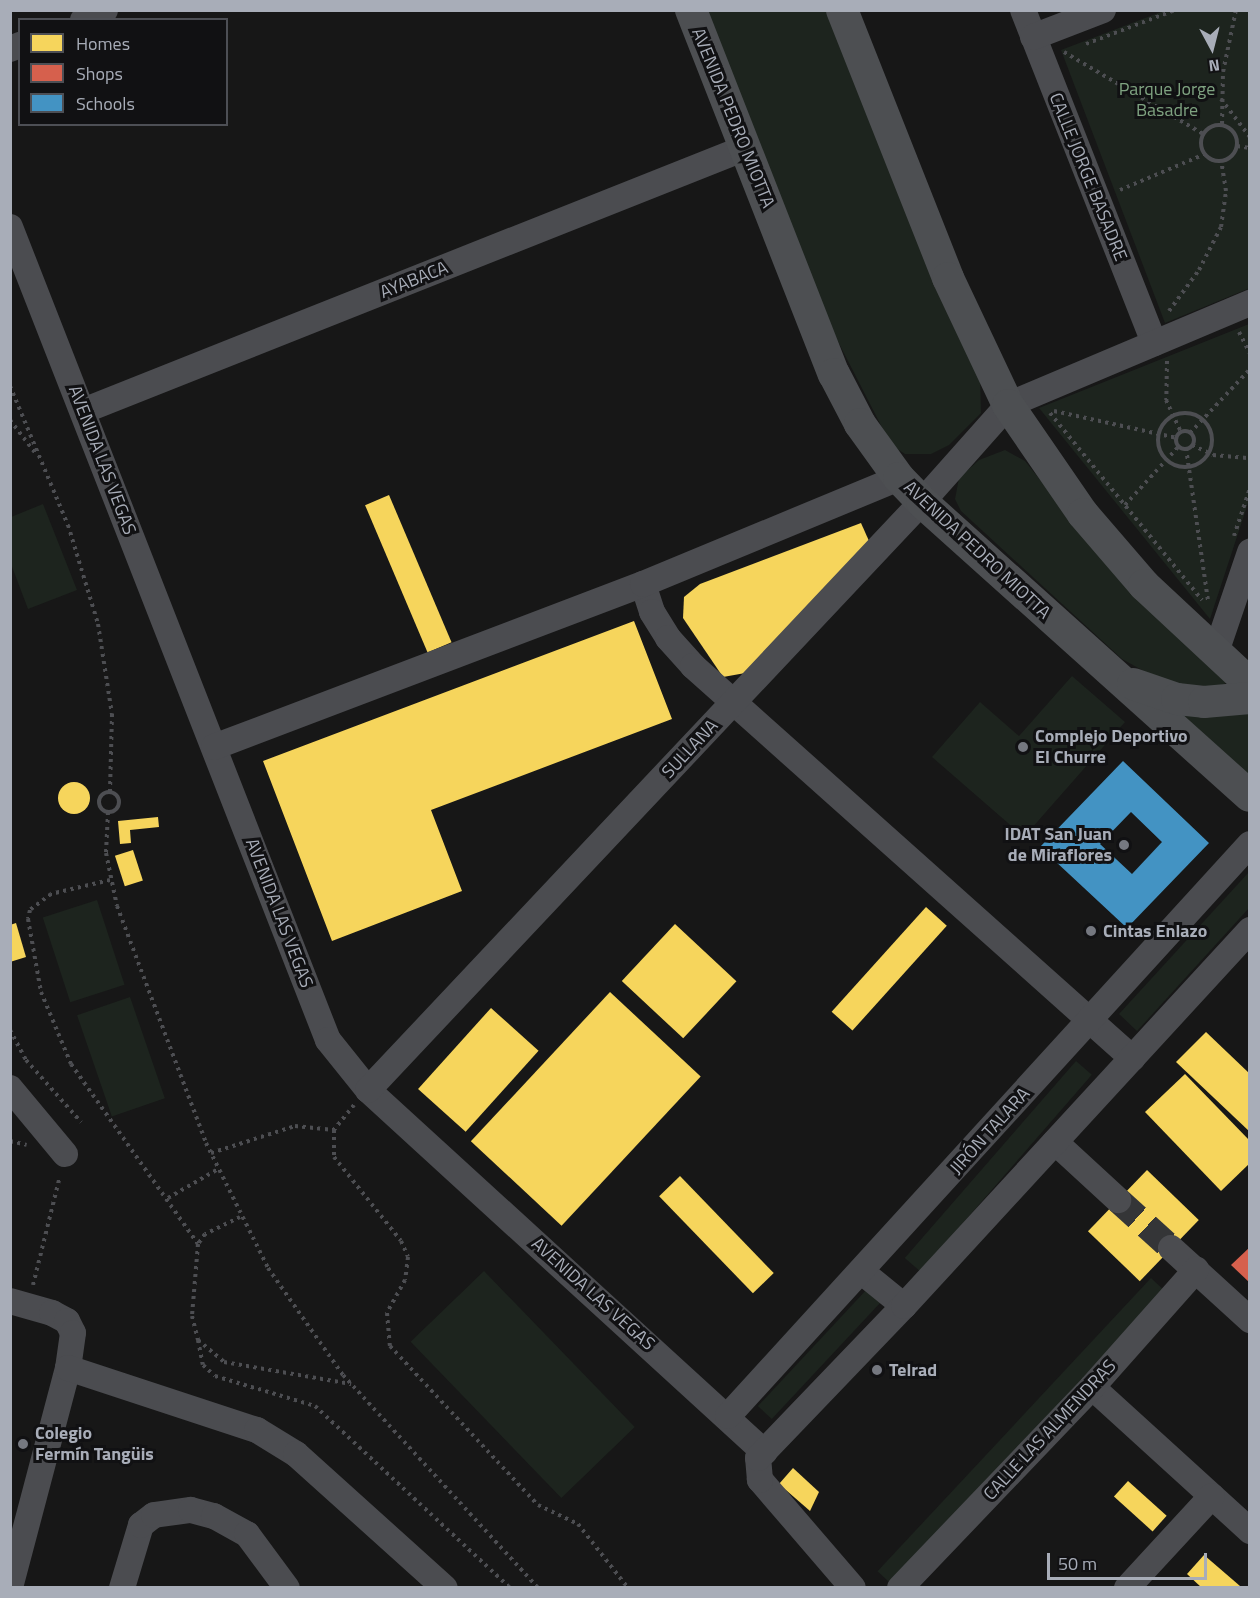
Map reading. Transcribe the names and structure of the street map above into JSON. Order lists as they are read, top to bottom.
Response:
{
  "streets": {
    "main road": ["AVENIDA PEDRO MIOTTA"],
    "street": [
      "CALLE JORGE BASADRE",
      "AYABACA",
      "AVENIDA LAS VEGAS",
      "SULLANA",
      "JIRÓN TALARA",
      "CALLE LAS ALMENDRAS"
    ]
  },
  "crossings": [
    ["AVENIDA PEDRO MIOTTA", "AYABACA"],
    ["AVENIDA PEDRO MIOTTA", "SULLANA"],
    ["AYABACA", "AVENIDA LAS VEGAS"],
    ["AVENIDA LAS VEGAS", "SULLANA"],
    ["AVENIDA LAS VEGAS", "JIRÓN TALARA"]
  ],
  "parks": ["Parque Jorge Basadre"],
  "places": [
    "Complejo Deportivo El Churre",
    "IDAT San Juan de Miraflores",
    "Cintas Enlazo",
    "Telrad",
    "Colegio Fermín Tangüis"
  ],
  "legend": ["Homes", "Shops", "Schools"],
  "scale_bar": "50 m",
  "north": "bottom"
}
